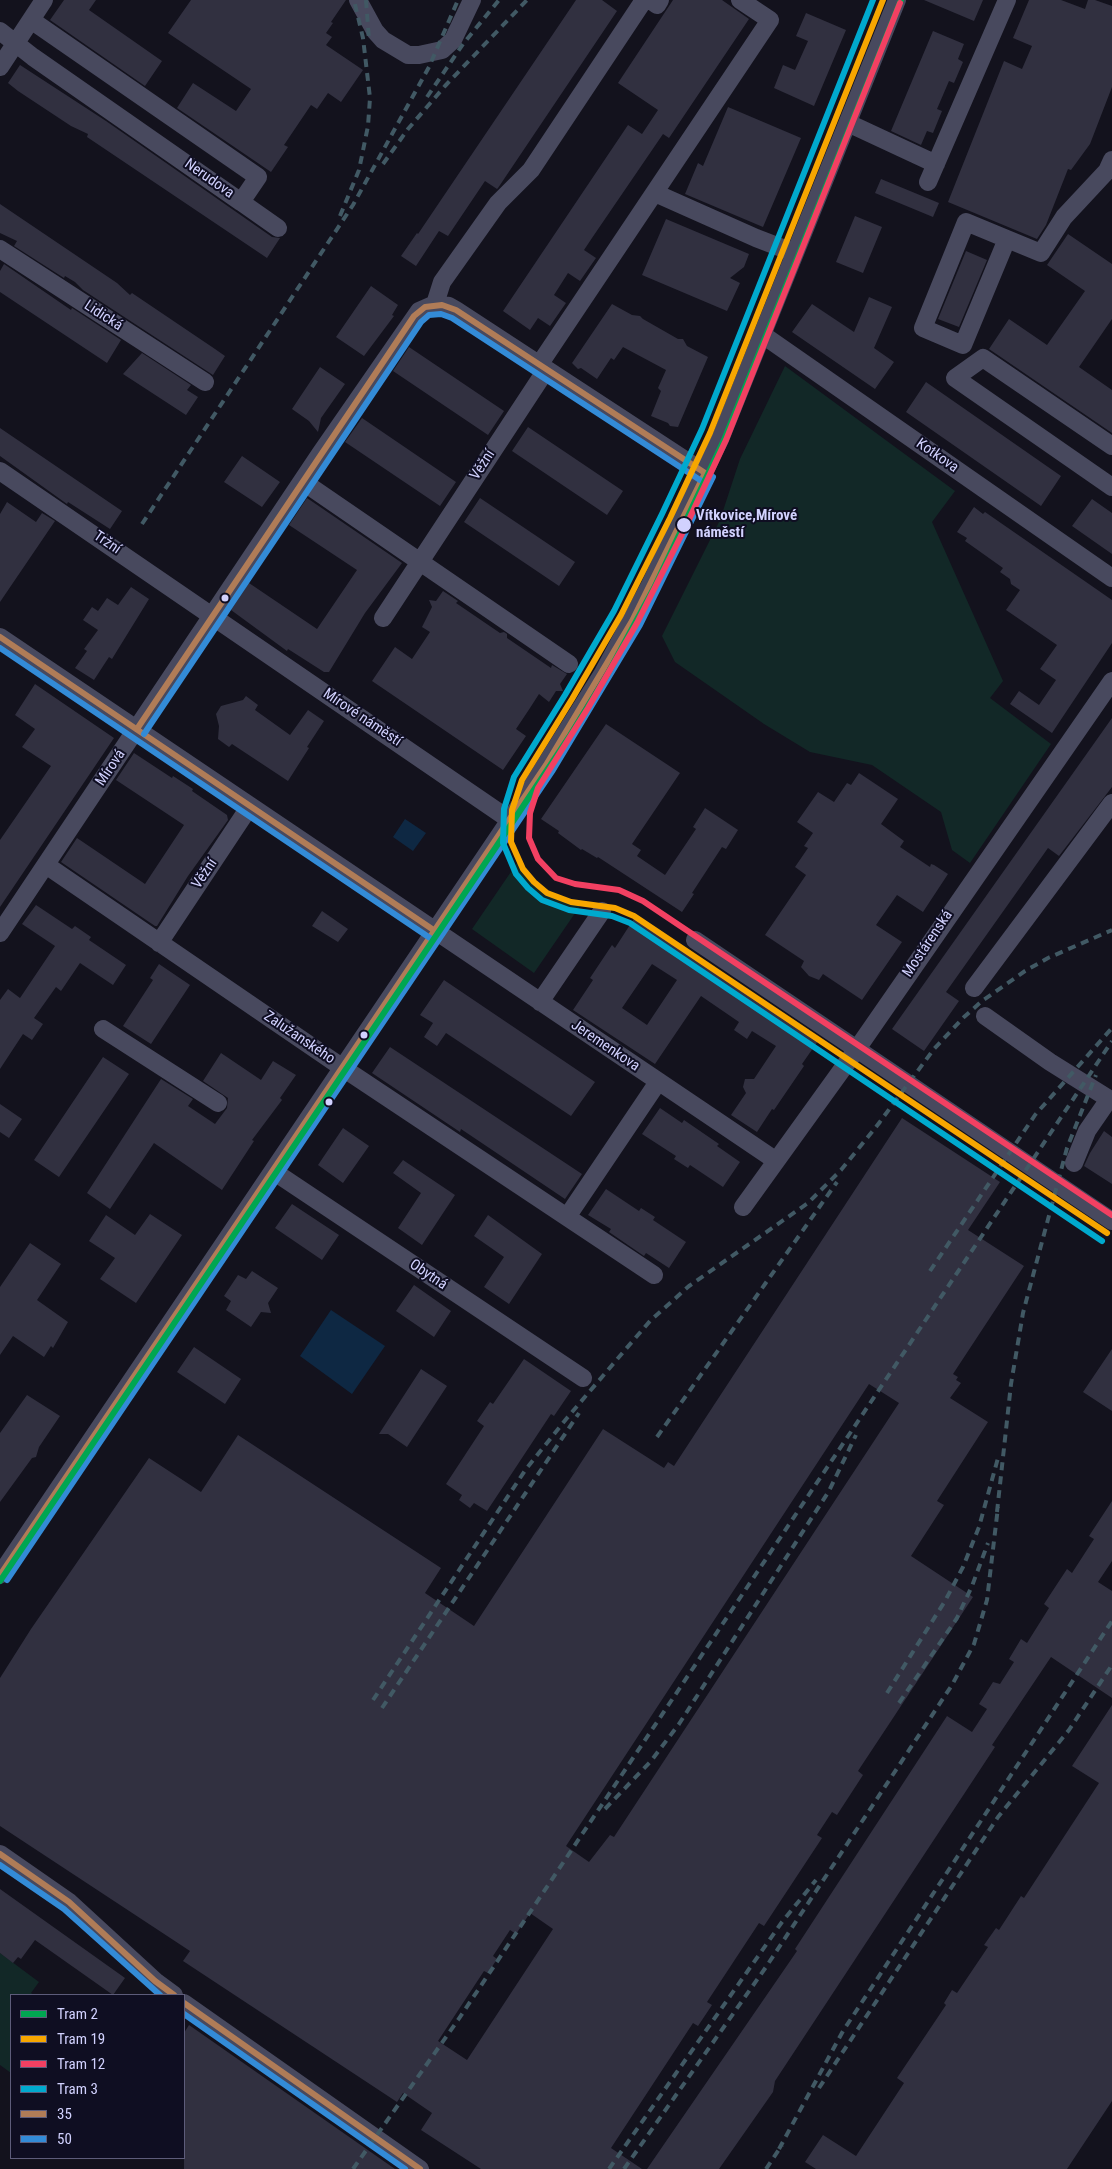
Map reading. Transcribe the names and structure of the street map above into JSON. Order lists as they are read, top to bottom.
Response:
{
  "streets": {
    "street": [
      "Nerudova",
      "Lidická",
      "Kotkova",
      "Věžní",
      "Tržní",
      "Mírové náměstí",
      "Mírová",
      "Mostárenská",
      "Zalužanského",
      "Jeremenkova",
      "Obytná"
    ]
  },
  "crossings": [
    ["Věžní", "Zalužanského"],
    ["Tržní", "Mírové náměstí"],
    ["Tržní", "Mírová"],
    ["Mírové náměstí", "Mírová"],
    ["Mírová", "Zalužanského"],
    ["Mostárenská", "Jeremenkova"]
  ],
  "places": ["Vítkovice,Mírové náměstí"],
  "lines": [
    "tram line 2",
    "tram line 19",
    "tram line 3",
    "tram line 12",
    "transit line 35",
    "transit line 50"
  ],
  "legend": [
    "Tram 2",
    "Tram 19",
    "Tram 12",
    "Tram 3",
    "35",
    "50"
  ]
}
